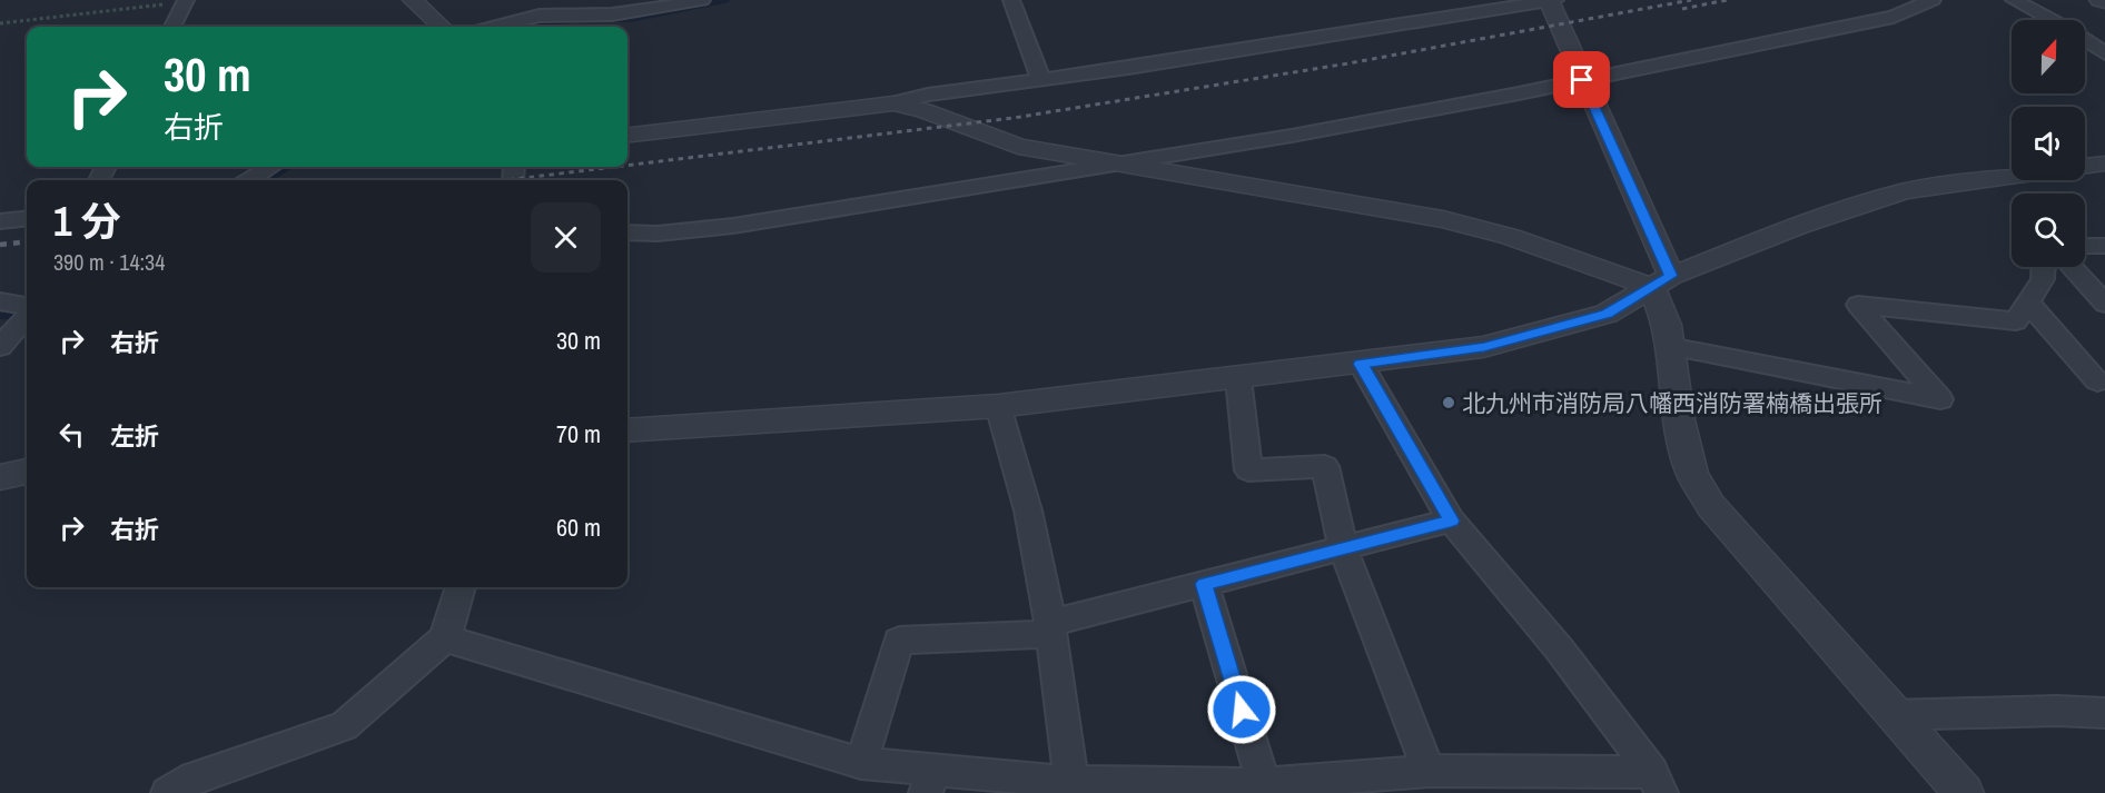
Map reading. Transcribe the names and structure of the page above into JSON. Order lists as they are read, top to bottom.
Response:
{
  "places": ["北九州市消防局八幡西消防署楠橋出張所"],
  "north": "top",
  "page": {
    "turn": ["30 m", "右折"],
    "heading": ["1 分", "390 m · 14:34"],
    "list": [
      {
        "name": "右折",
        "value": "30 m"
      },
      {
        "name": "左折",
        "value": "70 m"
      },
      {
        "name": "右折",
        "value": "60 m"
      }
    ]
  }
}
